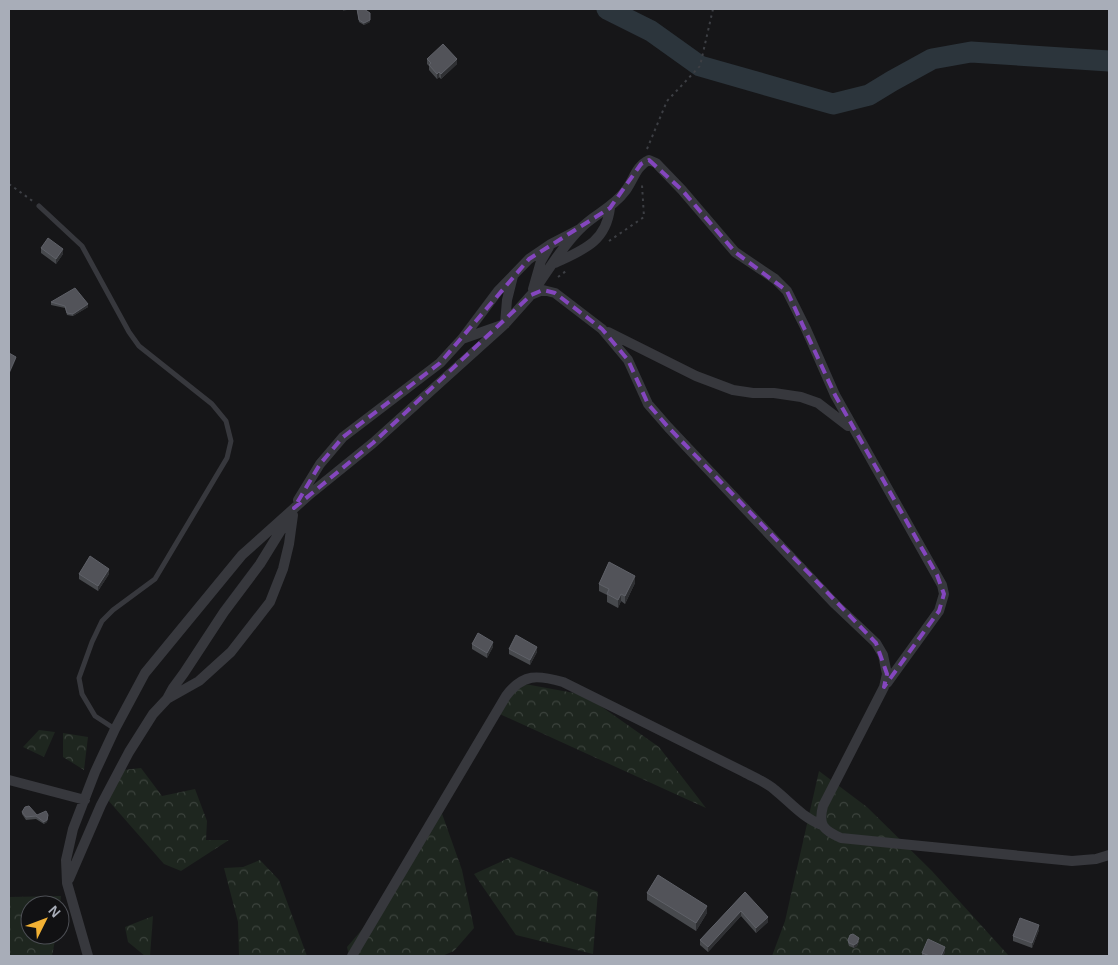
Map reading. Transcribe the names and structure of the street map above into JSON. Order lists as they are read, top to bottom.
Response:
{
  "north": "top right"
}
